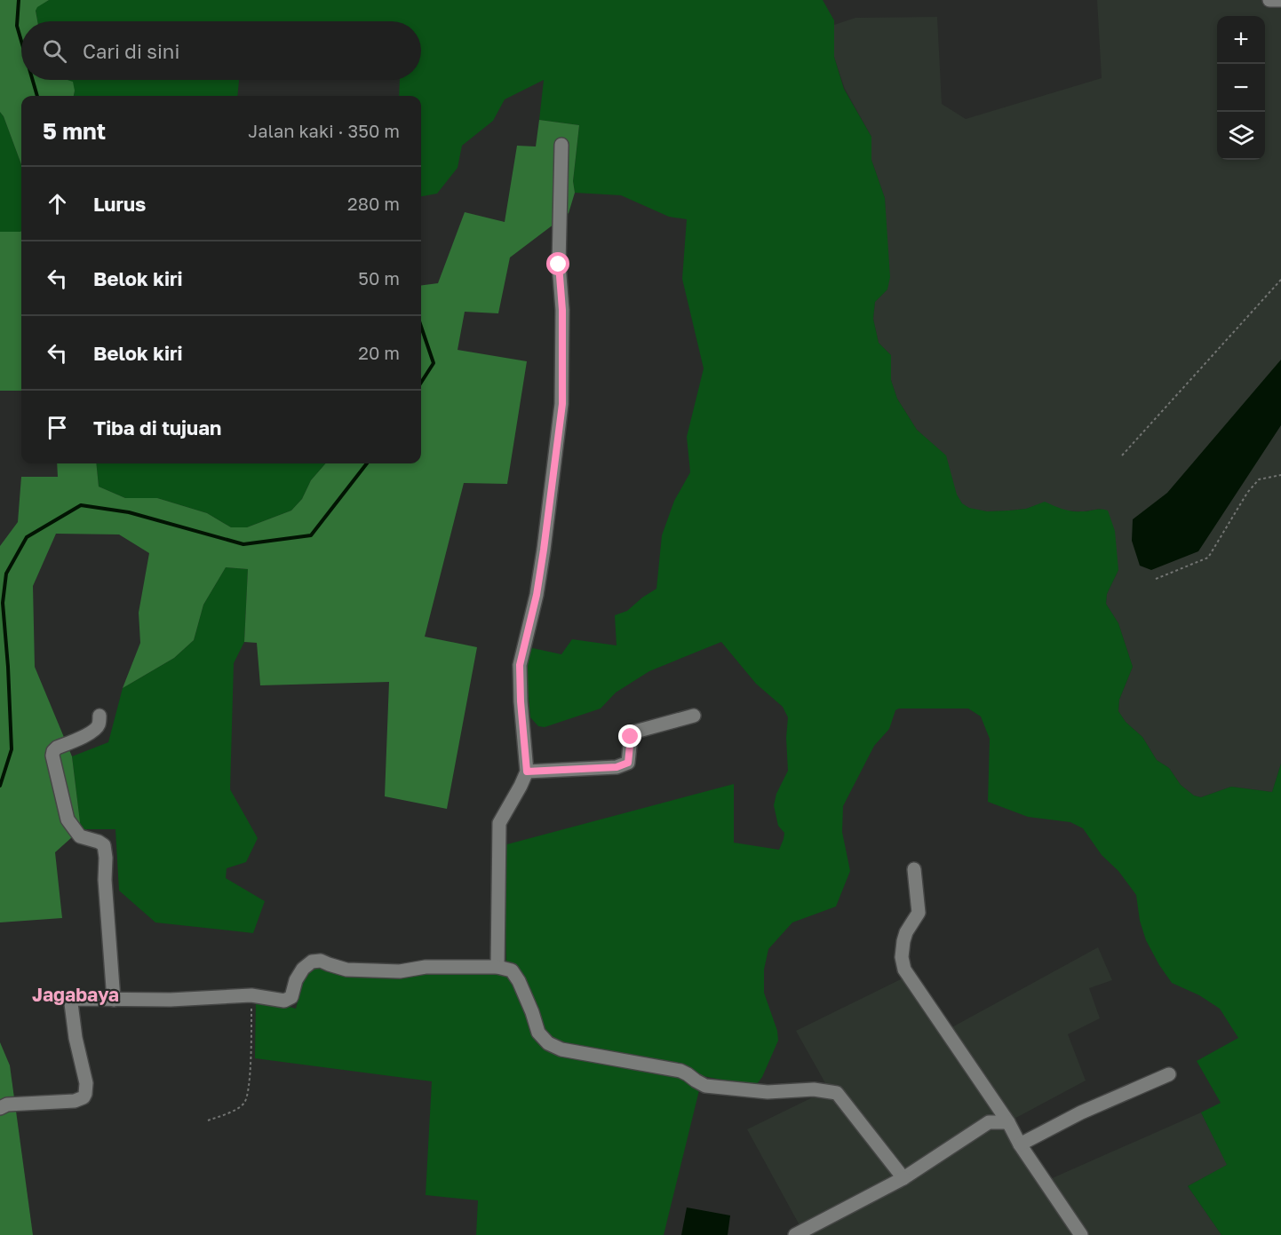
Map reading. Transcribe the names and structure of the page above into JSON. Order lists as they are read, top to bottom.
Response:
{
  "districts": ["Jagabaya"],
  "page": {
    "map_buttons": ["+", "−"],
    "search": "Cari di sini",
    "heading": ["5 mnt", "Jalan kaki · 350 m"],
    "list": [
      ["Lurus", "280 m"],
      ["Belok kiri", "50 m"],
      ["Belok kiri", "20 m"],
      "Tiba di tujuan"
    ]
  }
}
